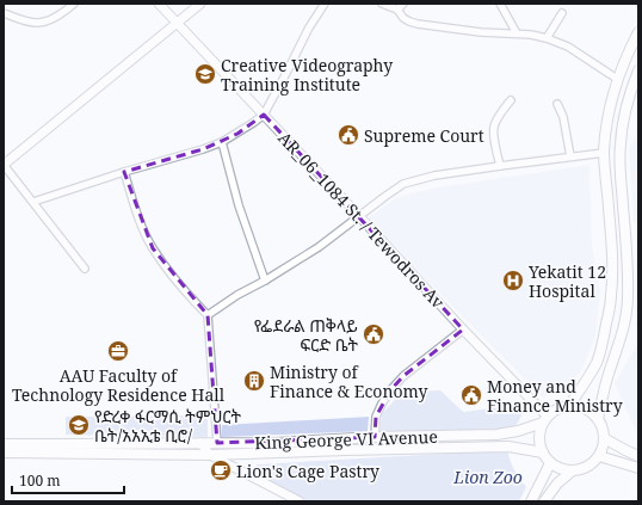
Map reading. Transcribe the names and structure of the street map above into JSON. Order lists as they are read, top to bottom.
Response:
{
  "streets": {
    "main road": ["King George VI Avenue"],
    "street": ["AR_06_1084 St. / Tewodros Av"]
  },
  "crossings": [
    ["AR_06_1084 St. / Tewodros Av", "King George VI Avenue"]
  ],
  "parks": ["Lion Zoo"],
  "places": {
    "school or university": ["Creative Videography Training Institute", "የድረቀ ፋርማሲ ትምህርት ቤት/አአኢቴ ቢሮ/"],
    "public building": ["Supreme Court", "የፌደራል ጠቅላይ ፍርድ ቤት", "Money and Finance Ministry"],
    "hospital": ["Yekatit 12 Hospital"],
    "office": ["AAU Faculty of Technology Residence Hall"],
    "building": ["Ministry of Finance & Economy"],
    "cafe": ["Lion's Cage Pastry"]
  },
  "scale_bar": "100 m"
}
